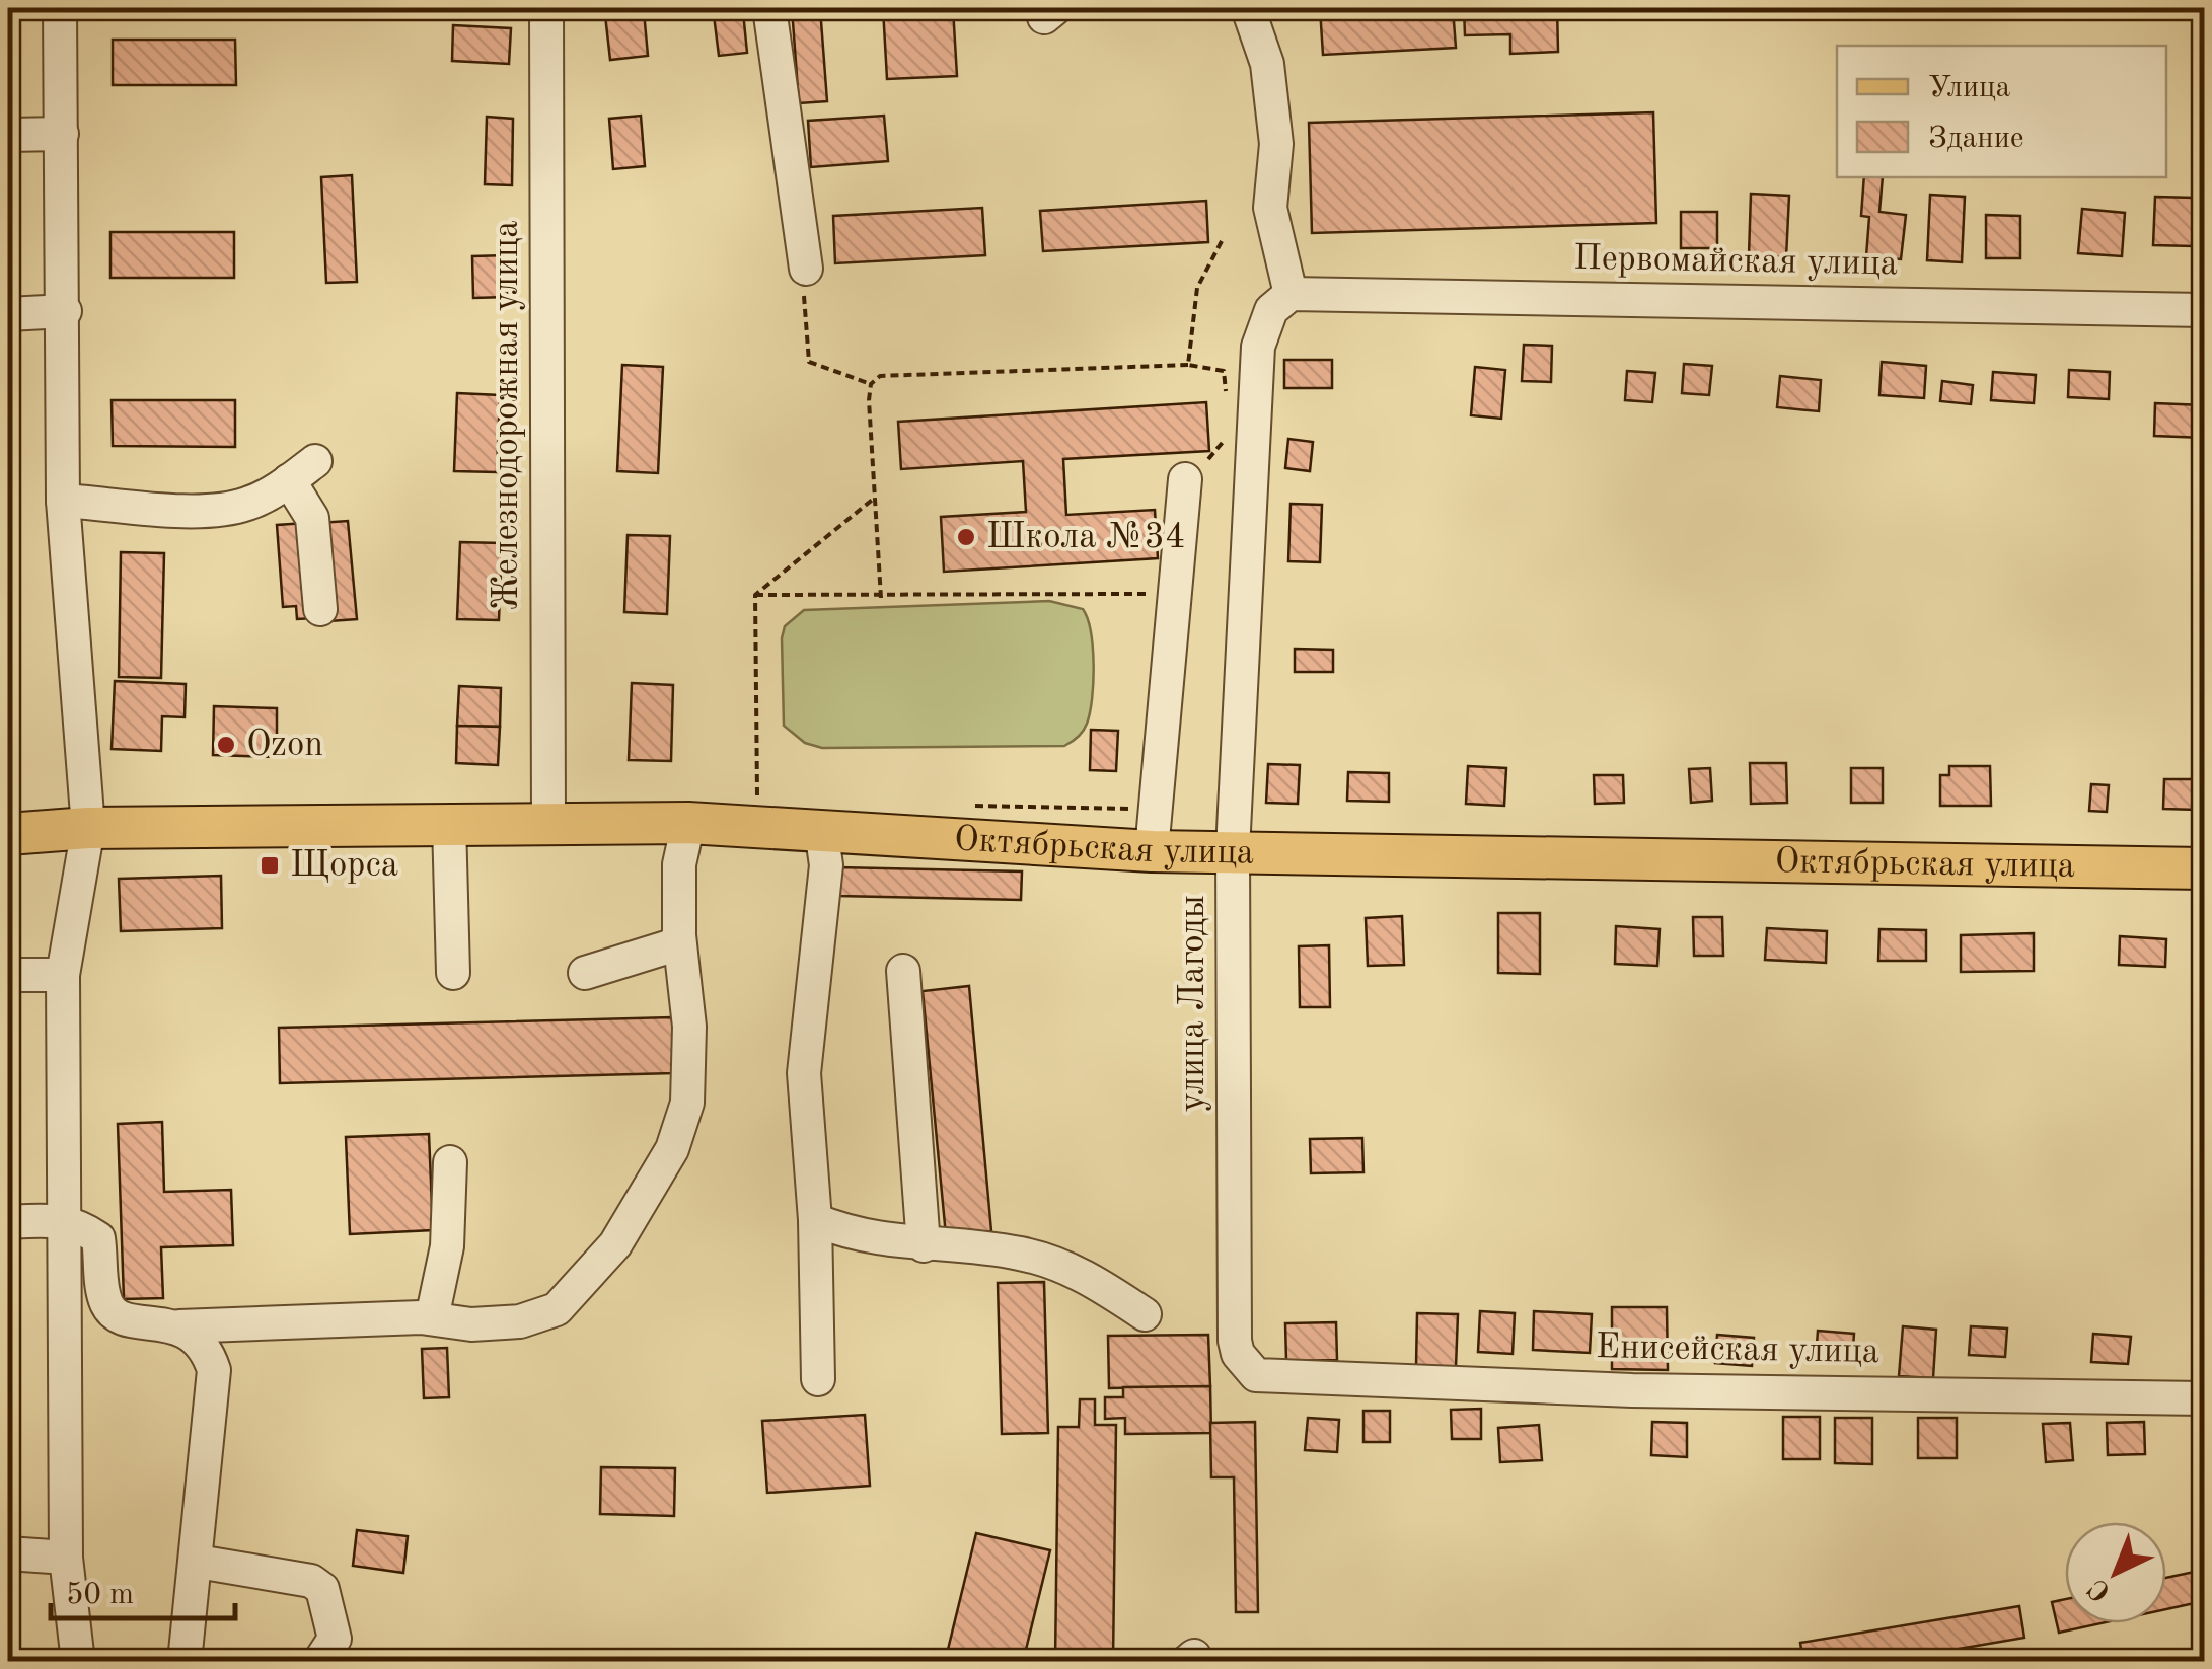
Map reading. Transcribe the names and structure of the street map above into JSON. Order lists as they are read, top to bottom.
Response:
{
  "streets": {
    "main road": ["Октябрьская улица"],
    "street": [
      "Первомайская улица",
      "Железнодорожная улица",
      "улица Лагоды",
      "Енисейская улица"
    ]
  },
  "crossings": [
    ["Первомайская улица", "улица Лагоды"],
    ["Железнодорожная улица", "Октябрьская улица"],
    ["Октябрьская улица", "улица Лагоды"],
    ["улица Лагоды", "Енисейская улица"]
  ],
  "places": {
    "other": ["Школа №34", "Ozon"],
    "transit": ["Щорса"]
  },
  "legend": ["Улица", "Здание"],
  "scale_bar": "50 m",
  "north": "bottom left"
}
